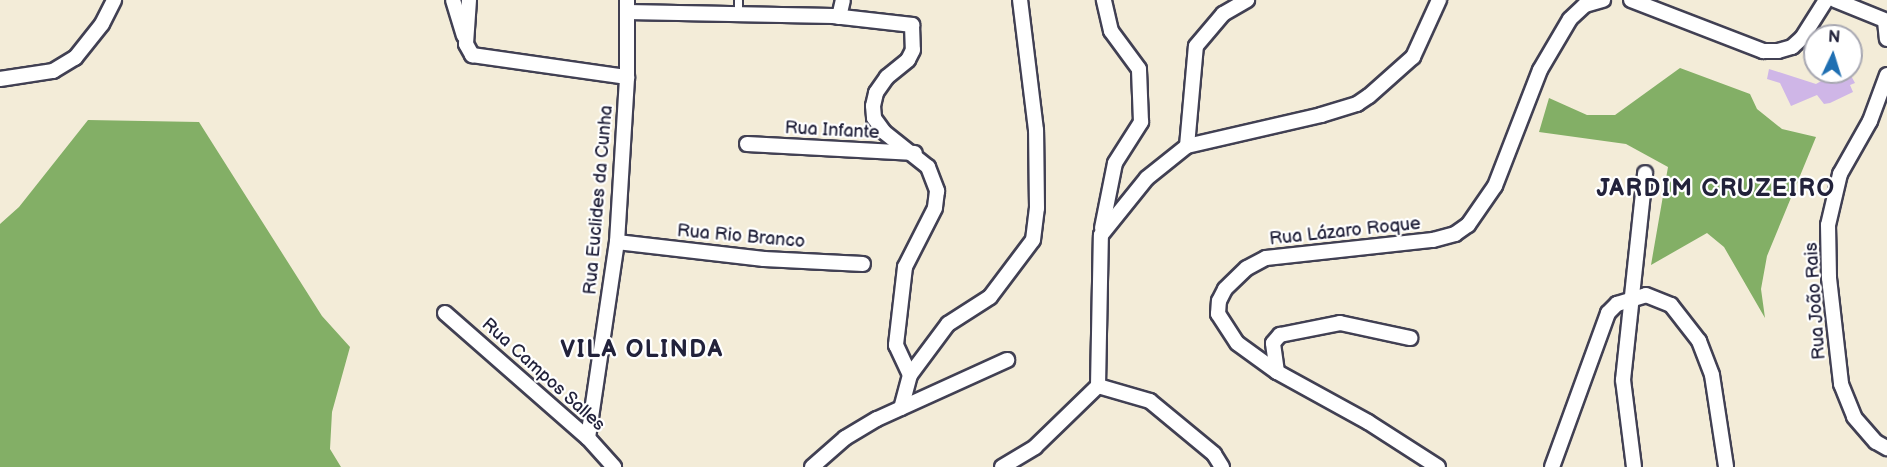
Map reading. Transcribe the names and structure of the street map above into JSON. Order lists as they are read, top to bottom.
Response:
{
  "streets": {
    "street": [
      "Rua Infante",
      "Rua Euclides da Cunha",
      "Rua Lázaro Roque",
      "Rua Rio Branco",
      "Rua João Rais",
      "Rua Campos Salles"
    ]
  },
  "crossings": [
    ["Rua Euclides da Cunha", "Rua Rio Branco"],
    ["Rua Euclides da Cunha", "Rua Campos Salles"]
  ],
  "districts": ["JARDIM CRUZEIRO", "VILA OLINDA"],
  "north": "top"
}
